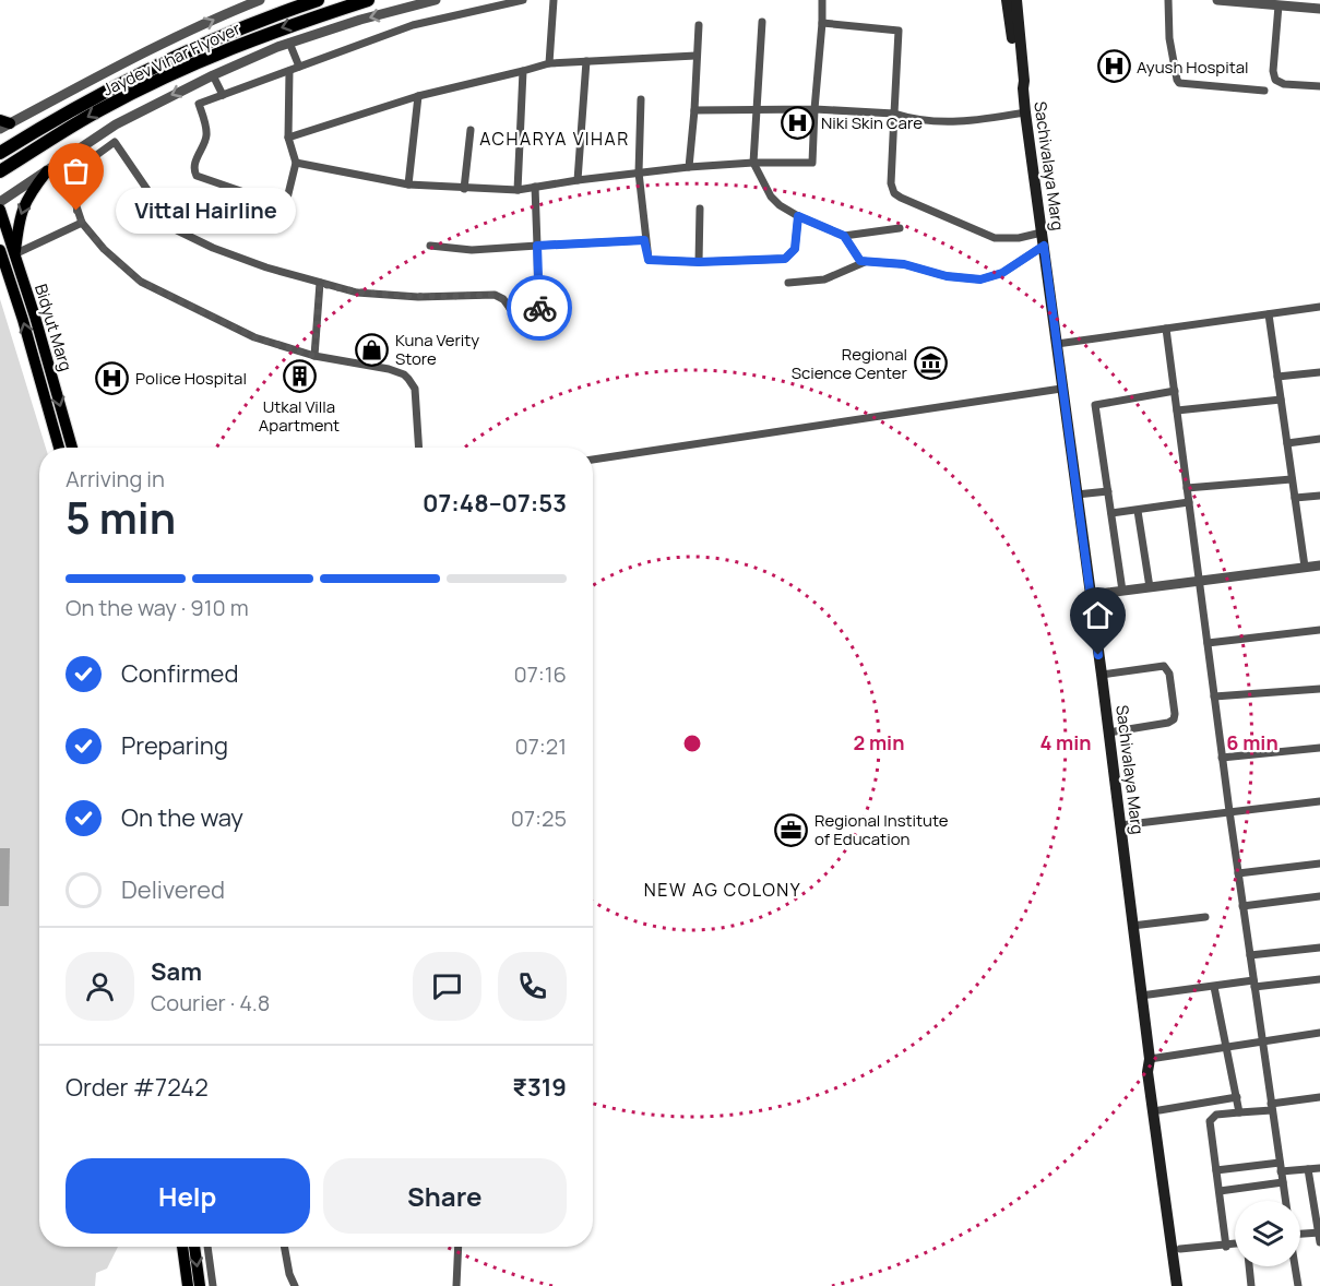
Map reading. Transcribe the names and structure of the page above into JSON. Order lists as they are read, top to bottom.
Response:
{
  "streets": {
    "highway": ["Jaydev Vihar Flyover"],
    "main road": ["Sachivalaya Marg", "Bidyut Marg"]
  },
  "districts": ["ACHARYA VIHAR", "NEW AG COLONY"],
  "places": {
    "hospital": ["Ayush Hospital", "Niki Skin Care", "Police Hospital"],
    "other": ["Vittal Hairline"],
    "shop": ["Kuna Verity Store"],
    "museum": ["Regional Science Center"],
    "building": ["Utkal Villa Apartment"],
    "office": ["Regional Institute of Education"]
  },
  "page": {
    "bubble": "Vittal Hairline",
    "heading": ["5 min", "Arriving in", "07:48–07:53"],
    "panel": [
      "Sam",
      "Courier · 4.8",
      "Order #7242",
      "₹319"
    ],
    "bar": "On the way · 910 m",
    "list": [
      ["Confirmed", "07:16"],
      ["Preparing", "07:21"],
      ["On the way", "07:25"],
      "Delivered"
    ],
    "buttons": ["Help", "Share"]
  },
  "rings": ["2 min", "4 min", "6 min"]
}
